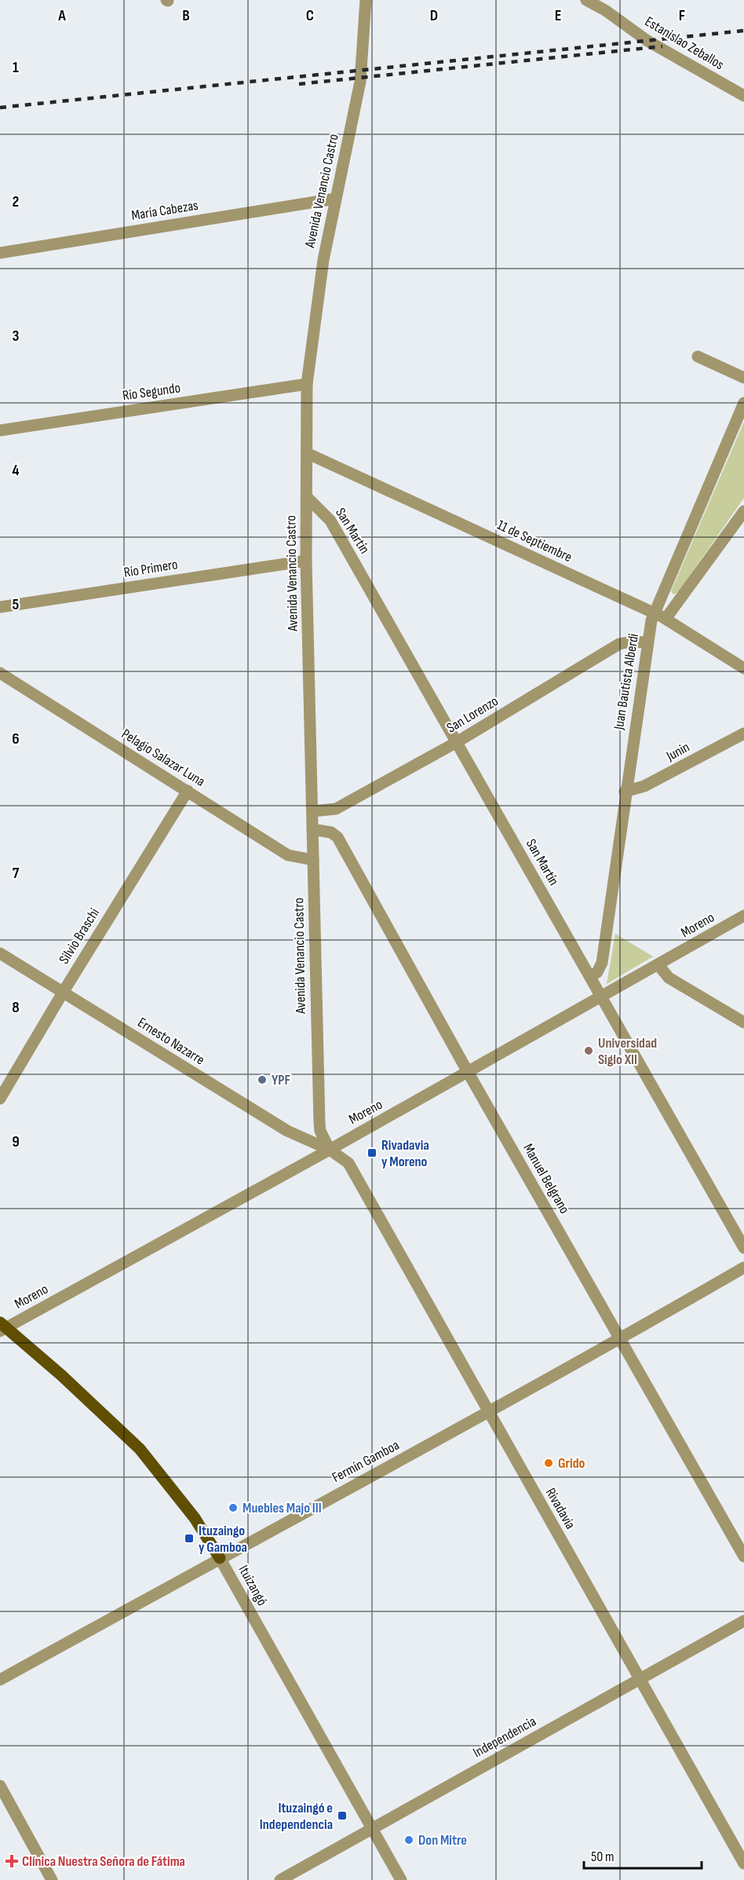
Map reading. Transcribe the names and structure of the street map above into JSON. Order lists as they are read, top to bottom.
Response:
{
  "streets": {
    "main road": ["Ituizangó"],
    "street": [
      "Estanislao Zeballos",
      "Avenida Venancio Castro",
      "María Cabezas",
      "Río Segundo",
      "San Martín",
      "11 de Septiembre",
      "Río Primero",
      "Juan Bautista Alberdi",
      "San Lorenzo",
      "Junin",
      "Pelagio Salazar Luna",
      "Moreno",
      "Silvio Braschi",
      "Ernesto Nazarre",
      "Manuel Belgrano",
      "Fermín Gamboa",
      "Rivadavia",
      "Independencia"
    ]
  },
  "crossings": [
    ["Avenida Venancio Castro", "María Cabezas"],
    ["Avenida Venancio Castro", "Río Segundo"],
    ["Avenida Venancio Castro", "San Martín"],
    ["Avenida Venancio Castro", "11 de Septiembre"],
    ["Avenida Venancio Castro", "Río Primero"],
    ["Avenida Venancio Castro", "San Lorenzo"],
    ["Avenida Venancio Castro", "Pelagio Salazar Luna"],
    ["Avenida Venancio Castro", "Moreno"],
    ["Avenida Venancio Castro", "Ernesto Nazarre"],
    ["Avenida Venancio Castro", "Manuel Belgrano"],
    ["Avenida Venancio Castro", "Rivadavia"],
    ["San Martín", "Juan Bautista Alberdi"],
    ["San Martín", "San Lorenzo"],
    ["San Martín", "Moreno"],
    ["11 de Septiembre", "Juan Bautista Alberdi"],
    ["Juan Bautista Alberdi", "San Lorenzo"],
    ["Juan Bautista Alberdi", "Junin"],
    ["Pelagio Salazar Luna", "Silvio Braschi"],
    ["Moreno", "Ernesto Nazarre"],
    ["Moreno", "Manuel Belgrano"],
    ["Moreno", "Rivadavia"],
    ["Moreno", "Ituizangó"],
    ["Silvio Braschi", "Ernesto Nazarre"],
    ["Ernesto Nazarre", "Rivadavia"],
    ["Manuel Belgrano", "Fermín Gamboa"],
    ["Fermín Gamboa", "Rivadavia"],
    ["Fermín Gamboa", "Ituizangó"],
    ["Rivadavia", "Independencia"],
    ["Ituizangó", "Independencia"]
  ],
  "places": {
    "other": [
      "Universidad Siglo XII",
      "YPF",
      "Grido",
      "Muebles Majo III",
      "Don Mitre"
    ],
    "transit": ["Rivadavia y Moreno", "Ituzaingo y Gamboa", "Ituzaingó e Independencia"],
    "health": ["Clínica Nuestra Señora de Fátima"]
  },
  "scale_bar": "50 m",
  "grid": {
    "columns": [
      "A",
      "B",
      "C",
      "D",
      "E",
      "F"
    ],
    "rows": [
      "1",
      "2",
      "3",
      "4",
      "5",
      "6",
      "7",
      "8",
      "9"
    ]
  }
}
